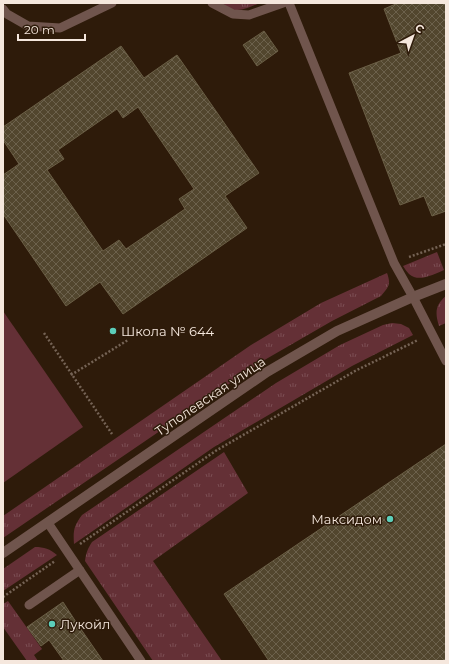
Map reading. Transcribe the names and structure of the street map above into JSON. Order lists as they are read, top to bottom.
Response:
{
  "streets": {
    "street": ["Туполевская улица"]
  },
  "places": ["Школа № 644", "Максидом", "Лукойл"],
  "scale_bar": "20 m",
  "north": "top right"
}
